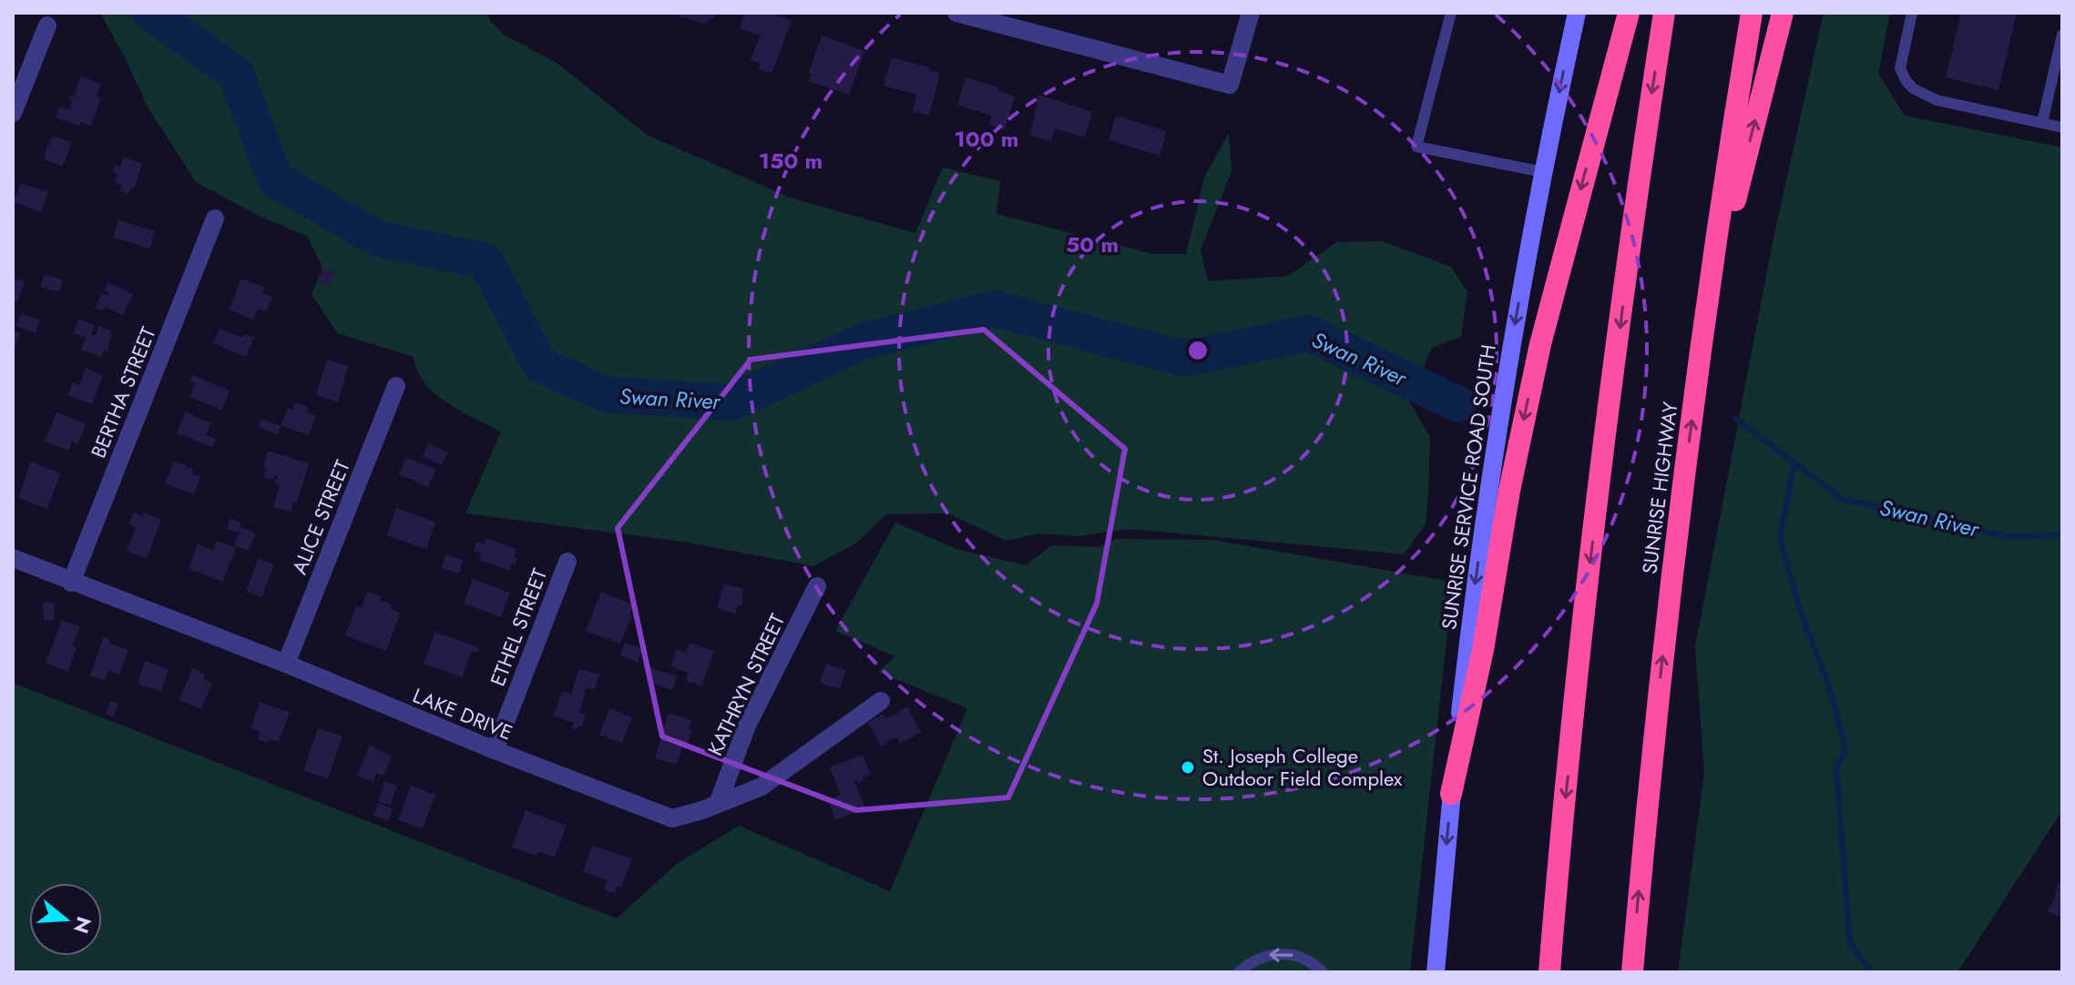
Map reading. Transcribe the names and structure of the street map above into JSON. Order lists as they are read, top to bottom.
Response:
{
  "streets": {
    "highway": ["SUNRISE HIGHWAY"],
    "main road": ["SUNRISE SERVICE ROAD SOUTH"],
    "street": [
      "BERTHA STREET",
      "ALICE STREET",
      "ETHEL STREET",
      "KATHRYN STREET",
      "LAKE DRIVE"
    ]
  },
  "crossings": [
    ["BERTHA STREET", "LAKE DRIVE"],
    ["ALICE STREET", "LAKE DRIVE"],
    ["ETHEL STREET", "LAKE DRIVE"],
    ["KATHRYN STREET", "LAKE DRIVE"]
  ],
  "one_way": ["SUNRISE SERVICE ROAD SOUTH"],
  "water": ["Swan River"],
  "places": ["St. Joseph College Outdoor Field Complex"],
  "north": "right",
  "rings": ["100 m", "150 m", "50 m"]
}
